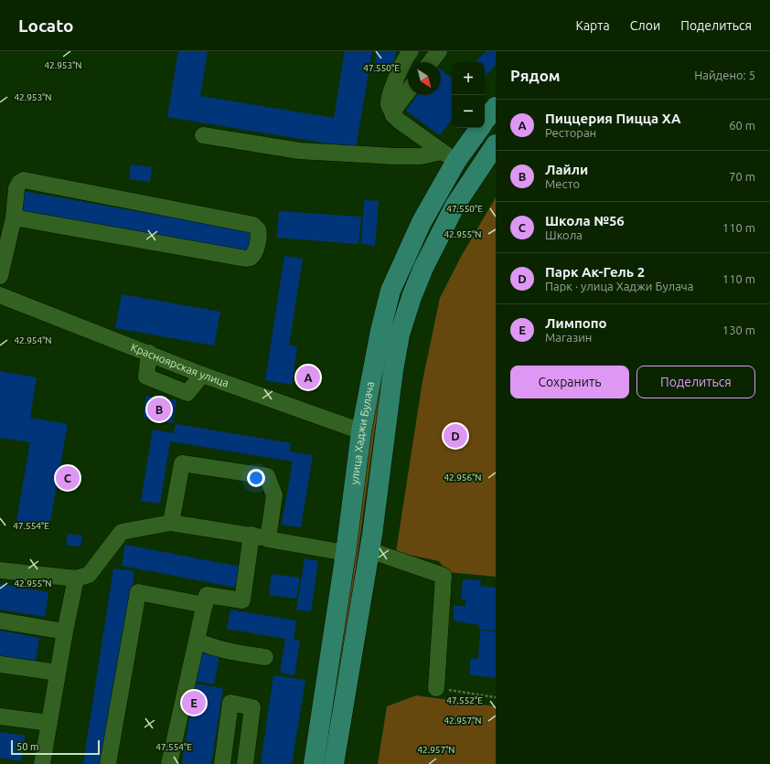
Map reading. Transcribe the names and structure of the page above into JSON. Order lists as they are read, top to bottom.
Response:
{
  "streets": {
    "main road": ["улица Хаджи Булача"],
    "street": ["Красноярская улица"]
  },
  "crossings": [
    ["Красноярская улица", "улица Хаджи Булача"]
  ],
  "scale_bar": "50 m",
  "north": "bottom right",
  "page": {
    "header": "Locato",
    "nav": ["Карта", "Слои", "Поделиться"],
    "heading": ["Рядом", "Найдено: 5"],
    "map_buttons": ["+", "−"],
    "list": [
      {
        "mark": "A",
        "name": "Пиццерия Пицца ХА",
        "note": "Ресторан",
        "value": "60 m"
      },
      {
        "mark": "B",
        "name": "Лайли",
        "note": "Место",
        "value": "70 m"
      },
      {
        "mark": "C",
        "name": "Школа №56",
        "note": "Школа",
        "value": "110 m"
      },
      {
        "mark": "D",
        "name": "Парк Ак-Гель 2",
        "note": "Парк · улица Хаджи Булача",
        "value": "110 m"
      },
      {
        "mark": "E",
        "name": "Лимпопо",
        "note": "Магазин",
        "value": "130 m"
      }
    ],
    "buttons": ["Сохранить", "Поделиться"],
    "pins": [
      "A",
      "B",
      "D",
      "C",
      "E"
    ],
    "scale": "50 m"
  },
  "coordinates": [
    "42.953°N",
    "47.550°E",
    "42.955°N",
    "42.954°N",
    "42.956°N",
    "47.554°E",
    "47.552°E",
    "42.957°N"
  ]
}
